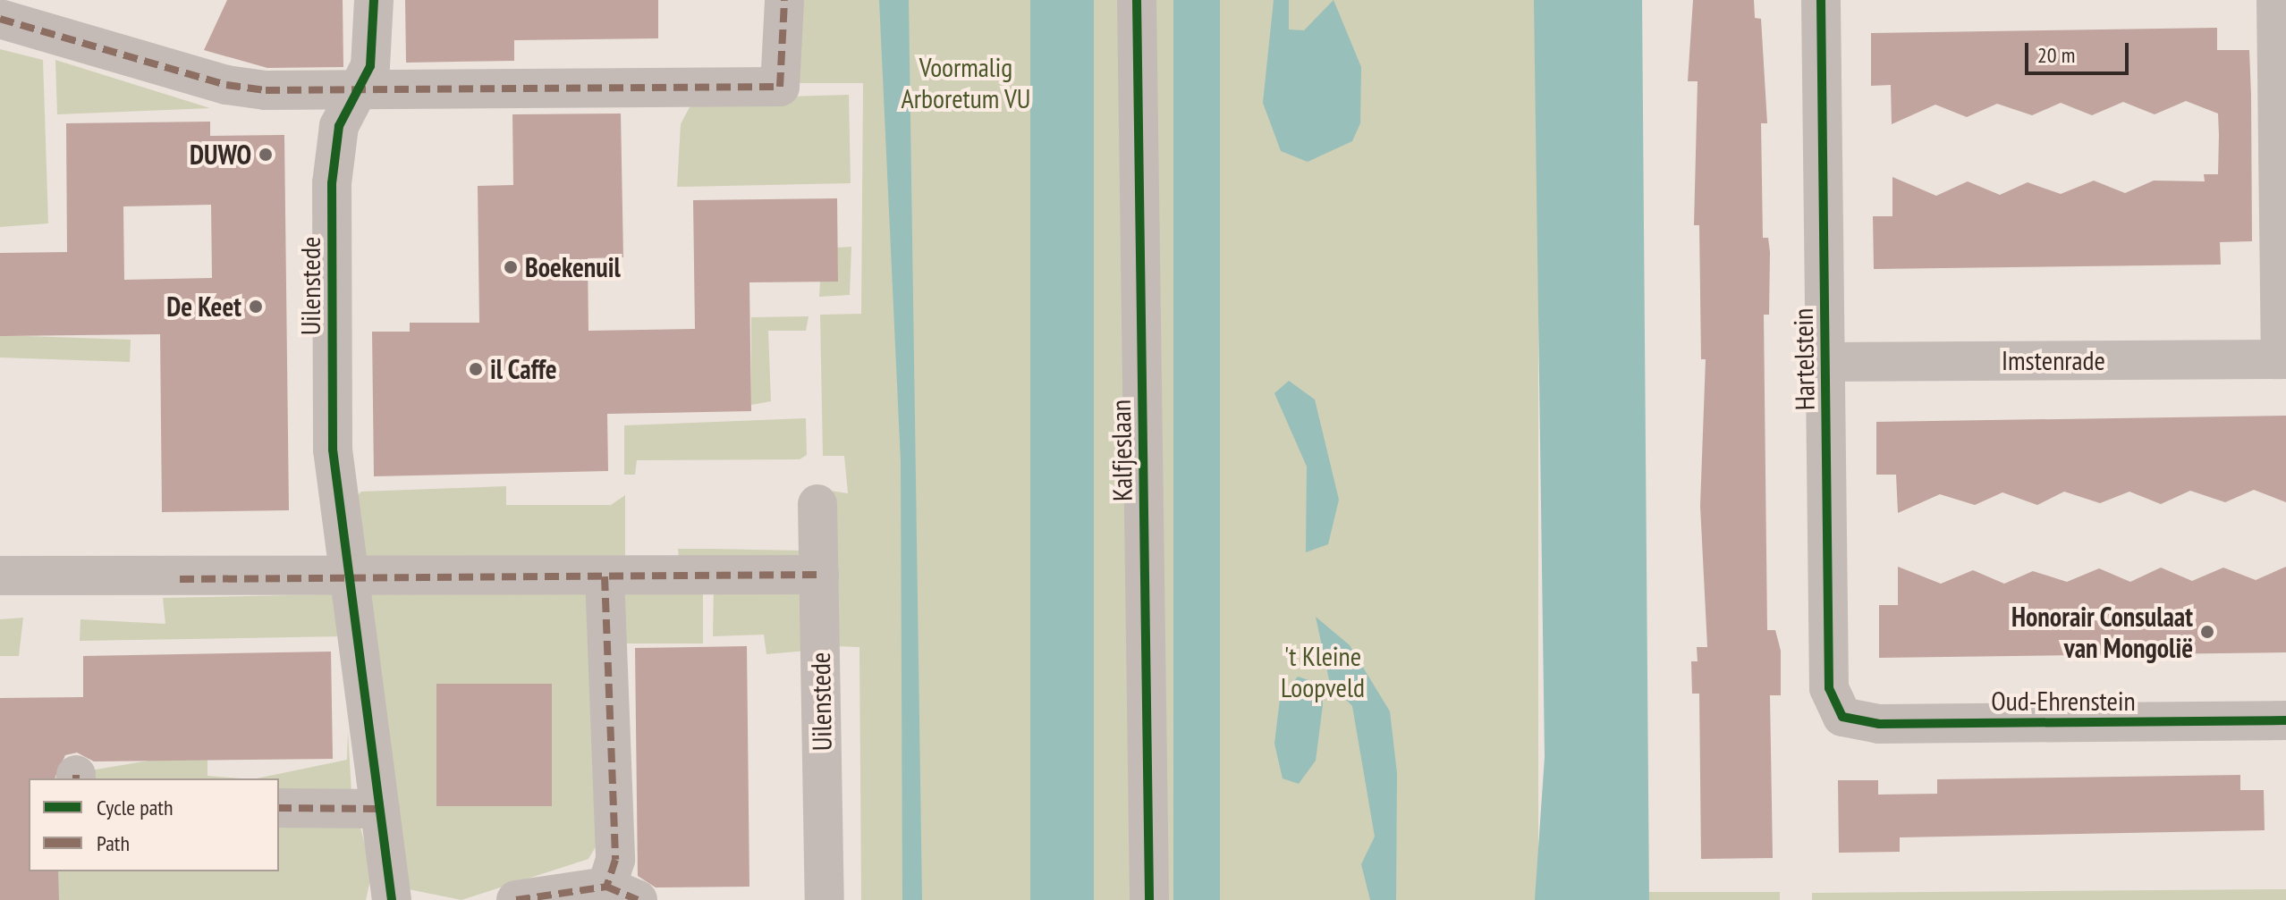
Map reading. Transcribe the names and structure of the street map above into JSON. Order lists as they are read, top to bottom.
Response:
{
  "streets": {
    "street": [
      "Uilenstede",
      "Hartelstein",
      "Imstenrade",
      "Kalfjeslaan",
      "Oud-Ehrenstein"
    ]
  },
  "crossings": [
    ["Hartelstein", "Imstenrade"],
    ["Hartelstein", "Oud-Ehrenstein"]
  ],
  "parks": ["Voormalig Arboretum VU", "'t Kleine Loopveld"],
  "places": [
    "DUWO",
    "Boekenuil",
    "De Keet",
    "il Caffe",
    "Honorair Consulaat van Mongolië"
  ],
  "legend": ["Cycle path", "Path"],
  "scale_bar": "20 m"
}
